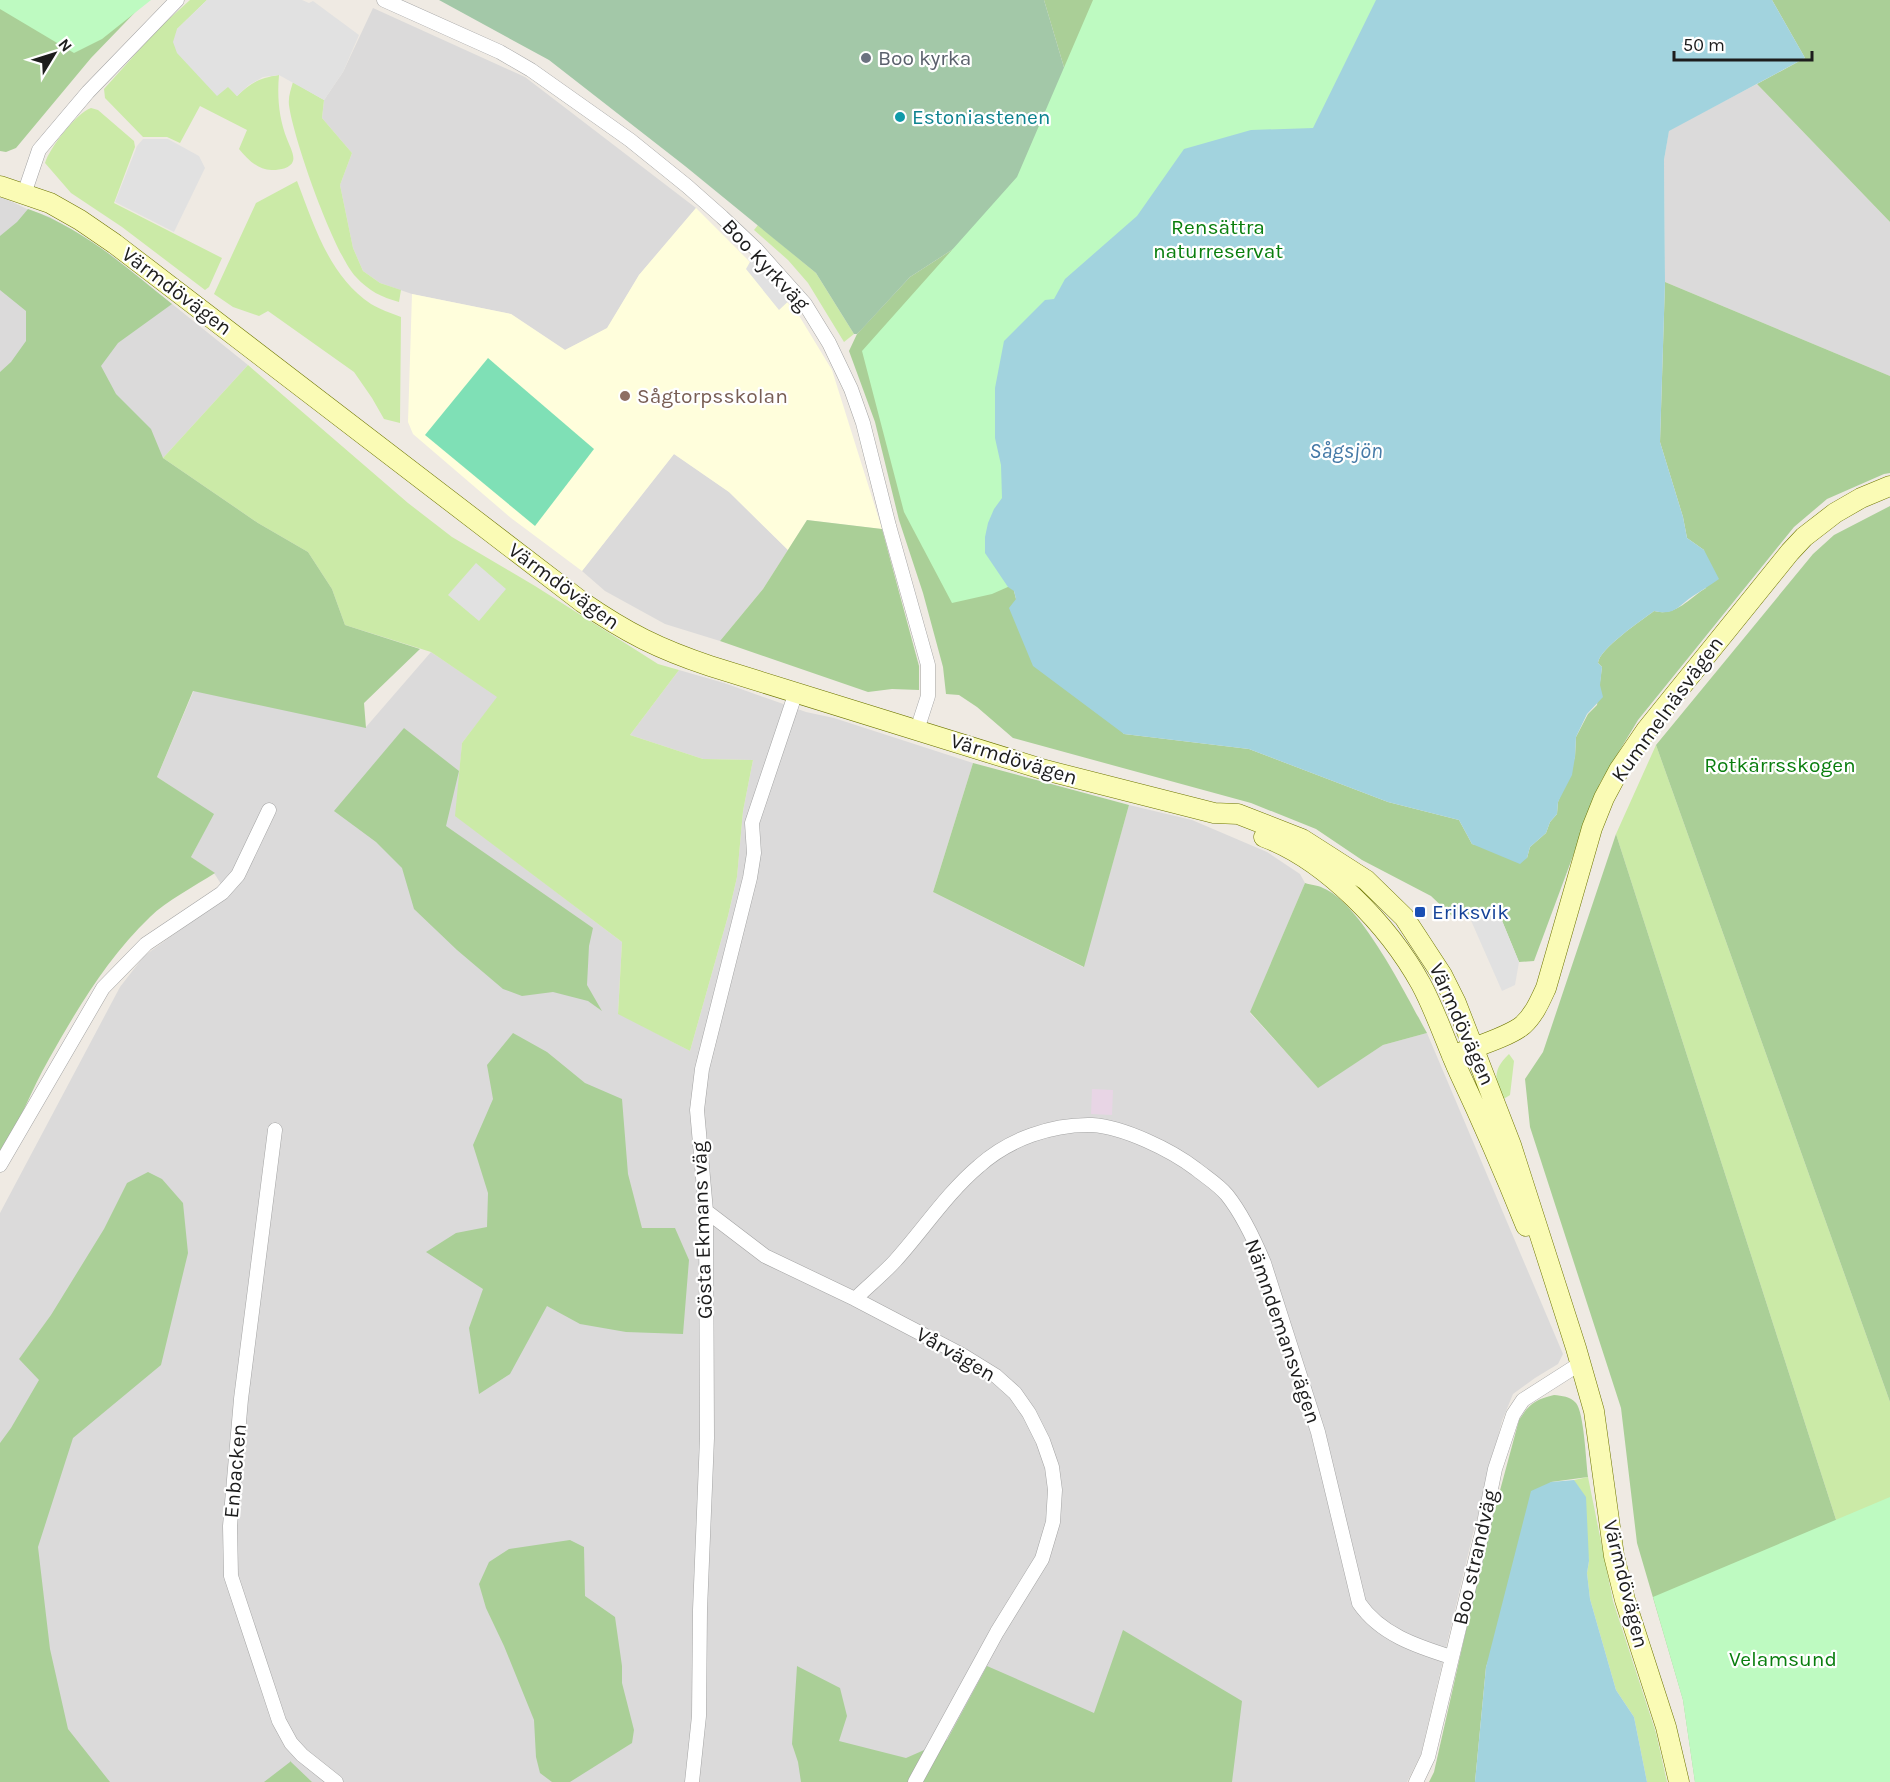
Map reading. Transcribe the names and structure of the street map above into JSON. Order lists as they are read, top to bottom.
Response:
{
  "streets": {
    "main road": ["Värmdövägen", "Kummelnäsvägen"],
    "street": [
      "Boo Kyrkväg",
      "Gösta Ekmans väg",
      "Nämndemansvägen",
      "Vårvägen",
      "Enbacken",
      "Boo strandväg"
    ]
  },
  "crossings": [
    ["Boo Kyrkväg", "Värmdövägen"],
    ["Värmdövägen", "Kummelnäsvägen"],
    ["Värmdövägen", "Gösta Ekmans väg"],
    ["Värmdövägen", "Boo strandväg"],
    ["Gösta Ekmans väg", "Vårvägen"],
    ["Nämndemansvägen", "Vårvägen"],
    ["Nämndemansvägen", "Boo strandväg"]
  ],
  "water": ["Sågsjön"],
  "parks": ["Rensättra naturreservat", "Rotkärrsskogen", "Velamsund"],
  "places": {
    "other": ["Boo kyrka", "Estoniastenen", "Sågtorpsskolan"],
    "transit": ["Eriksvik"]
  },
  "scale_bar": "50 m",
  "north": "top right"
}
